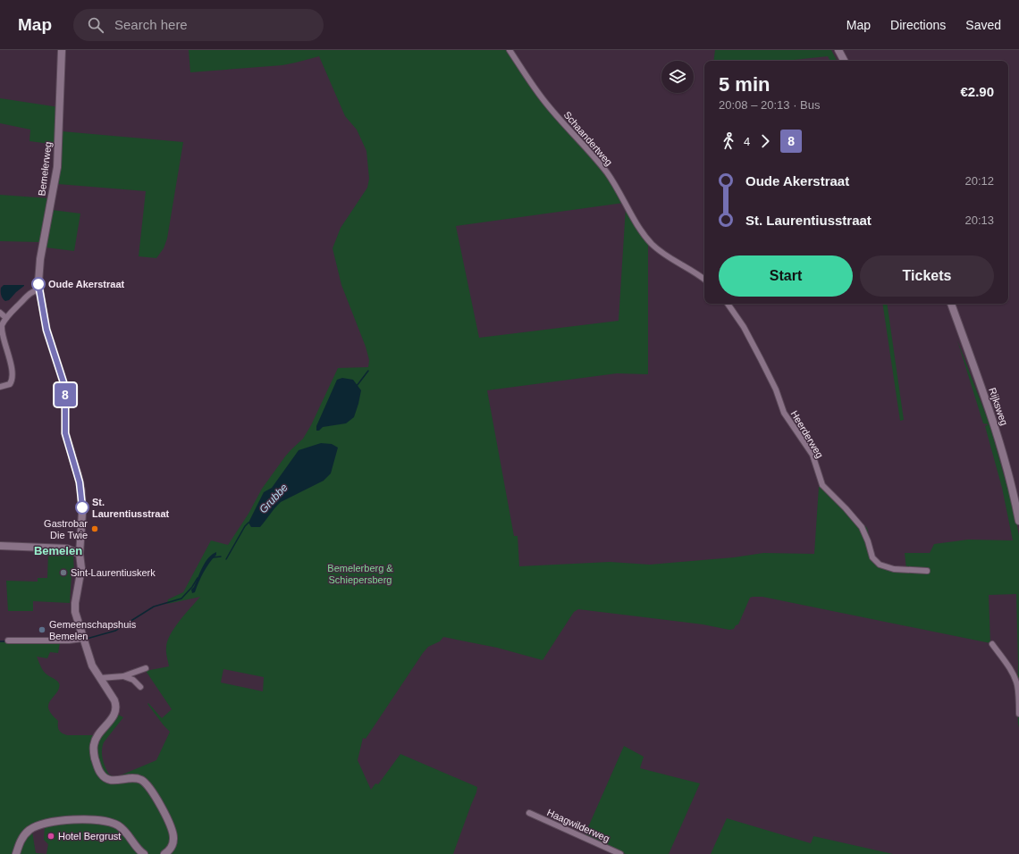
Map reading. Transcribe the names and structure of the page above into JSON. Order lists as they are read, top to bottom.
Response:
{
  "streets": {
    "street": [
      "Schaandertweg",
      "Bemelerweg",
      "Rijksweg",
      "Heerderweg",
      "Haagwilderweg"
    ]
  },
  "districts": ["Bemelen"],
  "water": ["Grubbe"],
  "parks": ["Bemelerberg & Schiepersberg"],
  "places": [
    "Oude Akerstraat",
    "St. Laurentiusstraat",
    "Gastrobar Die Twie",
    "Sint-Laurentiuskerk",
    "Gemeenschapshuis Bemelen",
    "Hotel Bergrust"
  ],
  "lines": ["bus line 8"],
  "page": {
    "header": "Map",
    "search": "Search here",
    "nav": ["Map", "Directions", "Saved"],
    "on_map": "8",
    "heading": ["5 min", "20:08 – 20:13 · Bus", "€2.90"],
    "legs": ["4", "8"],
    "list": [
      {
        "name": "Oude Akerstraat",
        "value": "20:12"
      },
      {
        "name": "St. Laurentiusstraat",
        "value": "20:13"
      }
    ],
    "buttons": ["Start", "Tickets"]
  }
}
